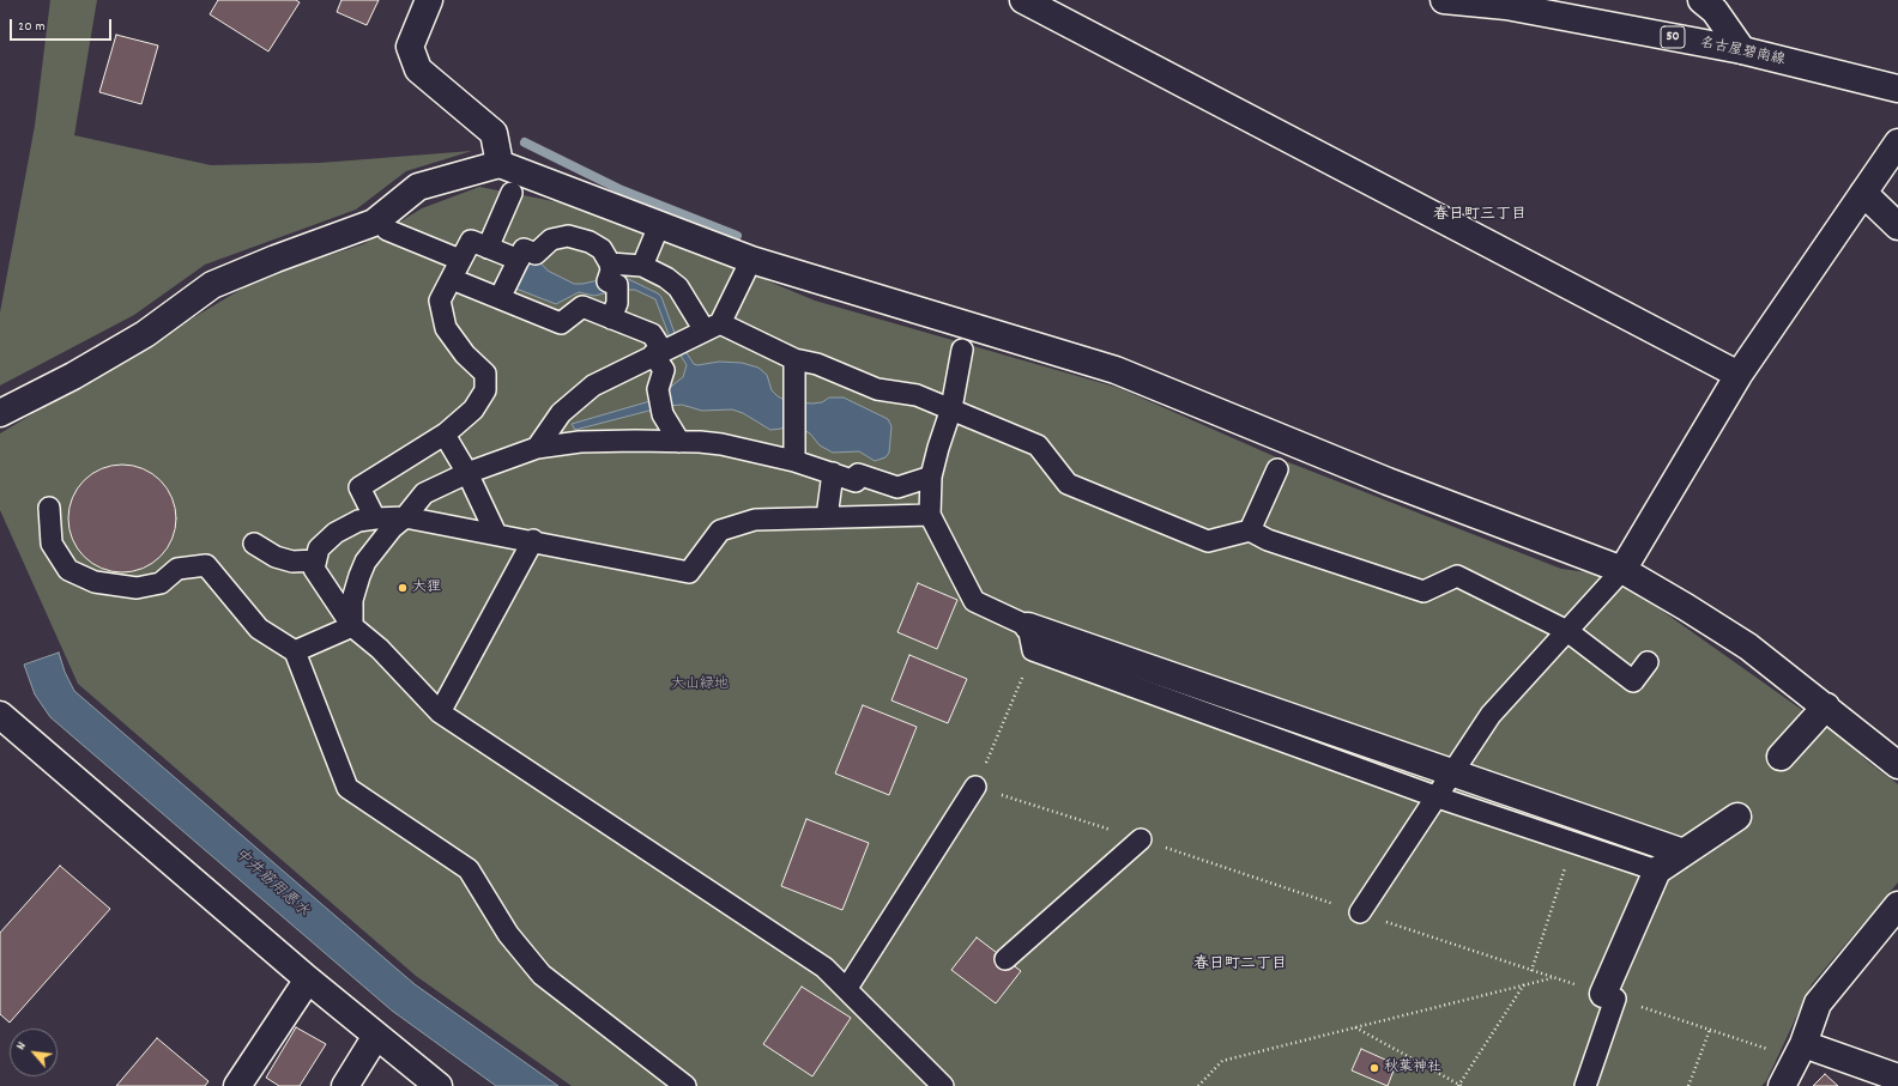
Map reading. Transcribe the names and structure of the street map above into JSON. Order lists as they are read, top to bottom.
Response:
{
  "streets": {
    "street": ["50", "名古屋碧南線"]
  },
  "districts": ["春日町三丁目", "春日町二丁目"],
  "water": ["中井筋用悪水"],
  "parks": ["大山緑地"],
  "places": ["大狸", "秋葉神社"],
  "scale_bar": "20 m",
  "north": "top left"
}
